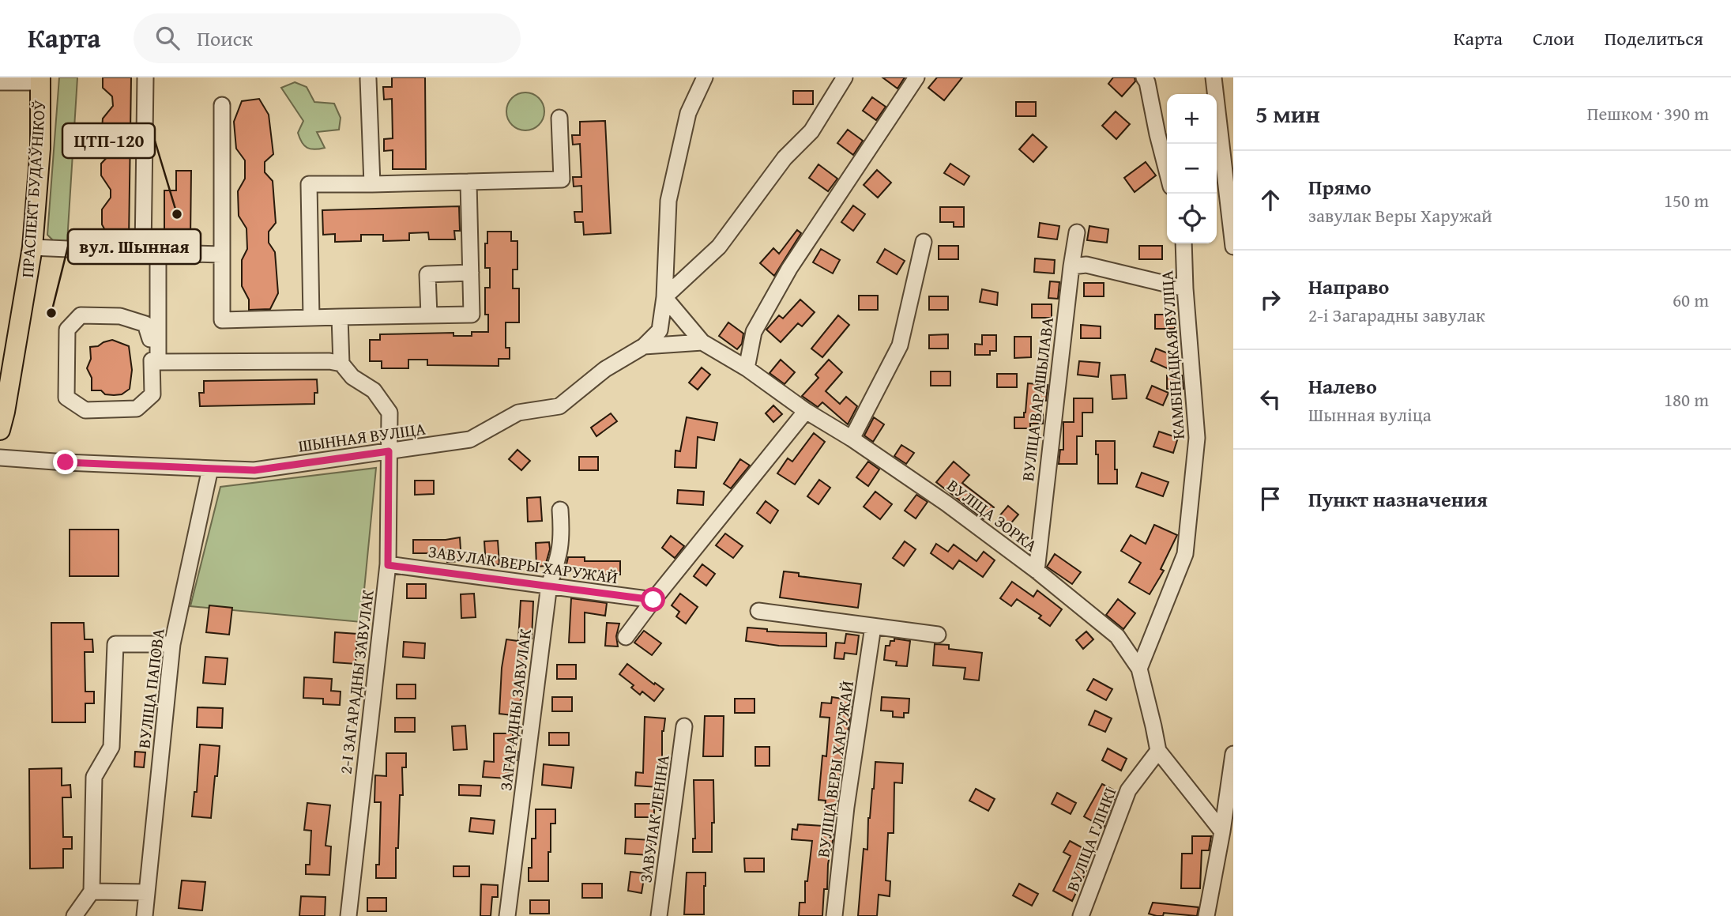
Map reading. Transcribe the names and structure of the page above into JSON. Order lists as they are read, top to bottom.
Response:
{
  "streets": {
    "main road": ["ПРАСПЕКТ БУДАЎНІКОЎ"],
    "street": [
      "КАМБІНАЦКАЯ ВУЛІЦА",
      "ВУЛІЦА ВАРАШЫЛАВА",
      "ШЫННАЯ ВУЛІЦА",
      "ВУЛІЦА ЗОРКА",
      "ЗАВУЛАК ВЕРЫ ХАРУЖАЙ",
      "2-І ЗАГАРАДНЫ ЗАВУЛАК",
      "ВУЛІЦА ПАПОВА",
      "ЗАГАРАДНЫ ЗАВУЛАК",
      "ВУЛІЦА ВЕРЫ ХАРУЖАЙ",
      "ЗАВУЛАК ЛЕНІНА",
      "ВУЛІЦА ГЛІНКІ"
    ]
  },
  "crossings": [
    ["КАМБІНАЦКАЯ ВУЛІЦА", "ВУЛІЦА ЗОРКА"],
    ["ВУЛІЦА ВАРАШЫЛАВА", "ВУЛІЦА ЗОРКА"],
    ["ШЫННАЯ ВУЛІЦА", "ВУЛІЦА ЗОРКА"],
    ["ШЫННАЯ ВУЛІЦА", "2-І ЗАГАРАДНЫ ЗАВУЛАК"],
    ["ШЫННАЯ ВУЛІЦА", "ВУЛІЦА ПАПОВА"],
    ["ЗАВУЛАК ВЕРЫ ХАРУЖАЙ", "2-І ЗАГАРАДНЫ ЗАВУЛАК"],
    ["ЗАВУЛАК ВЕРЫ ХАРУЖАЙ", "ЗАГАРАДНЫ ЗАВУЛАК"]
  ],
  "places": ["ЦТП-120", "вул. Шынная"],
  "page": {
    "header": "Карта",
    "search": "Поиск",
    "nav": ["Карта", "Слои", "Поделиться"],
    "heading": ["5 мин", "Пешком · 390 m"],
    "map_buttons": ["+", "−"],
    "list": [
      ["Прямо", "завулак Веры Харужай", "150 m"],
      ["Направо", "2-і Загарадны завулак", "60 m"],
      ["Налево", "Шынная вуліца", "180 m"],
      "Пункт назначения"
    ]
  }
}
